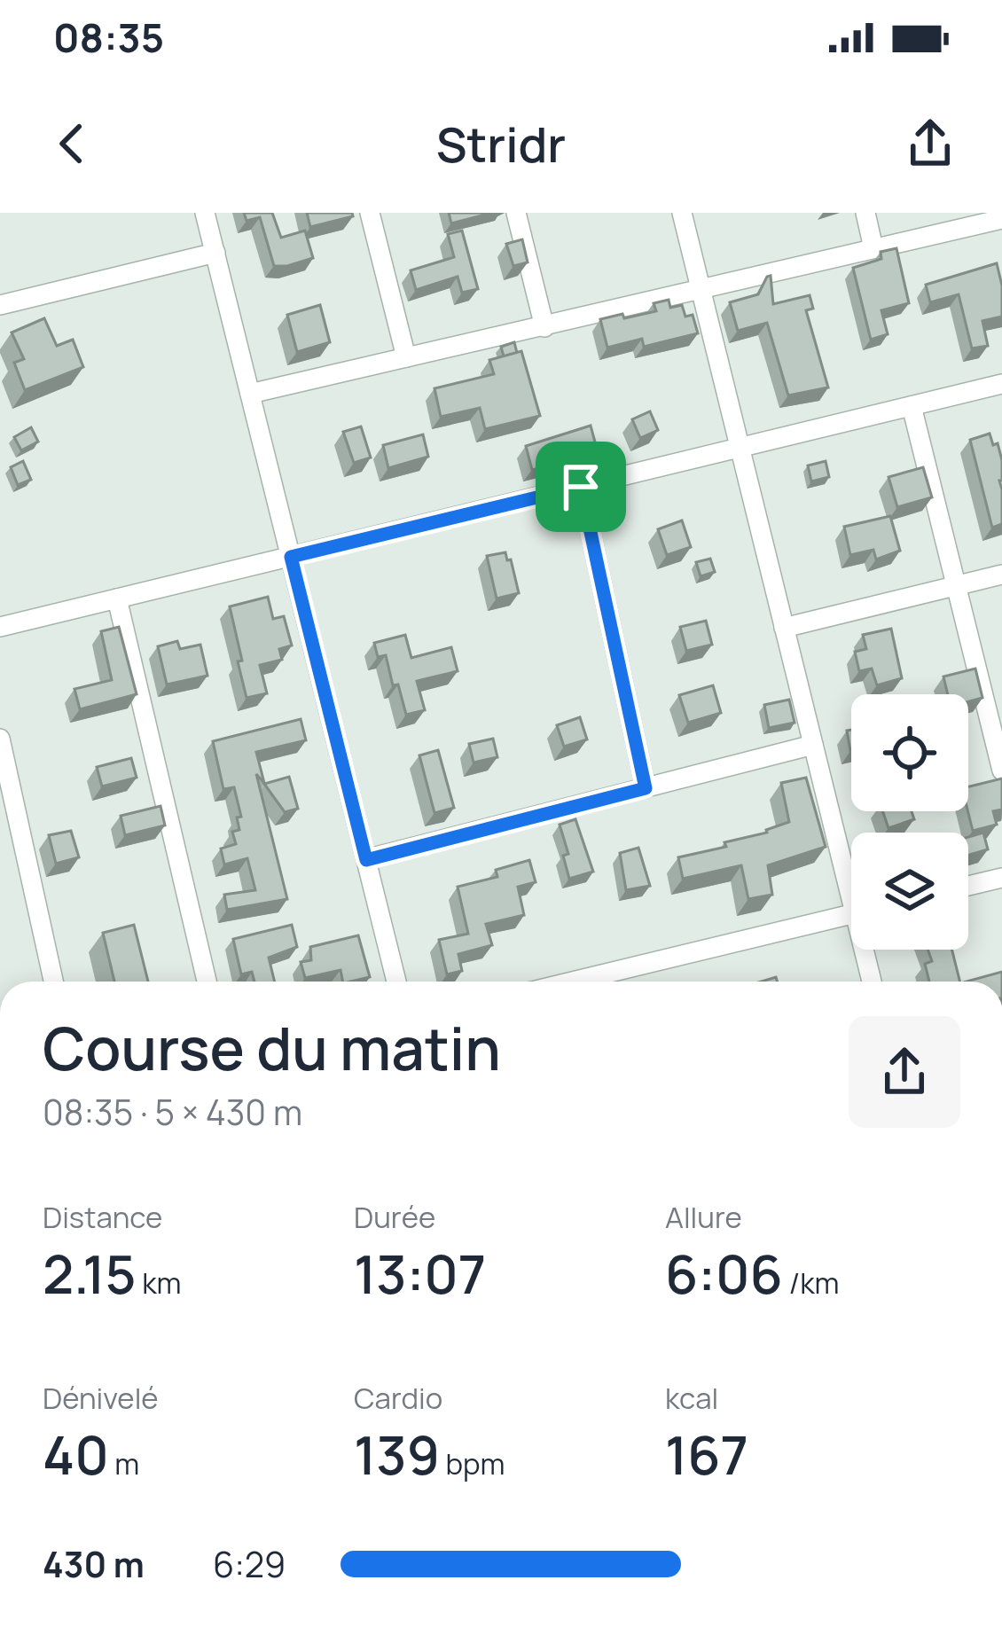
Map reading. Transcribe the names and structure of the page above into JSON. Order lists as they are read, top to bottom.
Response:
{
  "page": {
    "status": "08:35",
    "header": "Stridr",
    "heading": ["Course du matin", "08:35 · 5 × 430 m"],
    "stats": [
      ["Distance", "2.15 km"],
      ["Durée", "13:07"],
      ["Allure", "6:06 /km"],
      ["Dénivelé", "40 m"],
      ["Cardio", "139 bpm"],
      ["kcal", "167"]
    ],
    "list": [
      {
        "name": "430 m",
        "note": "6:29"
      }
    ]
  }
}
